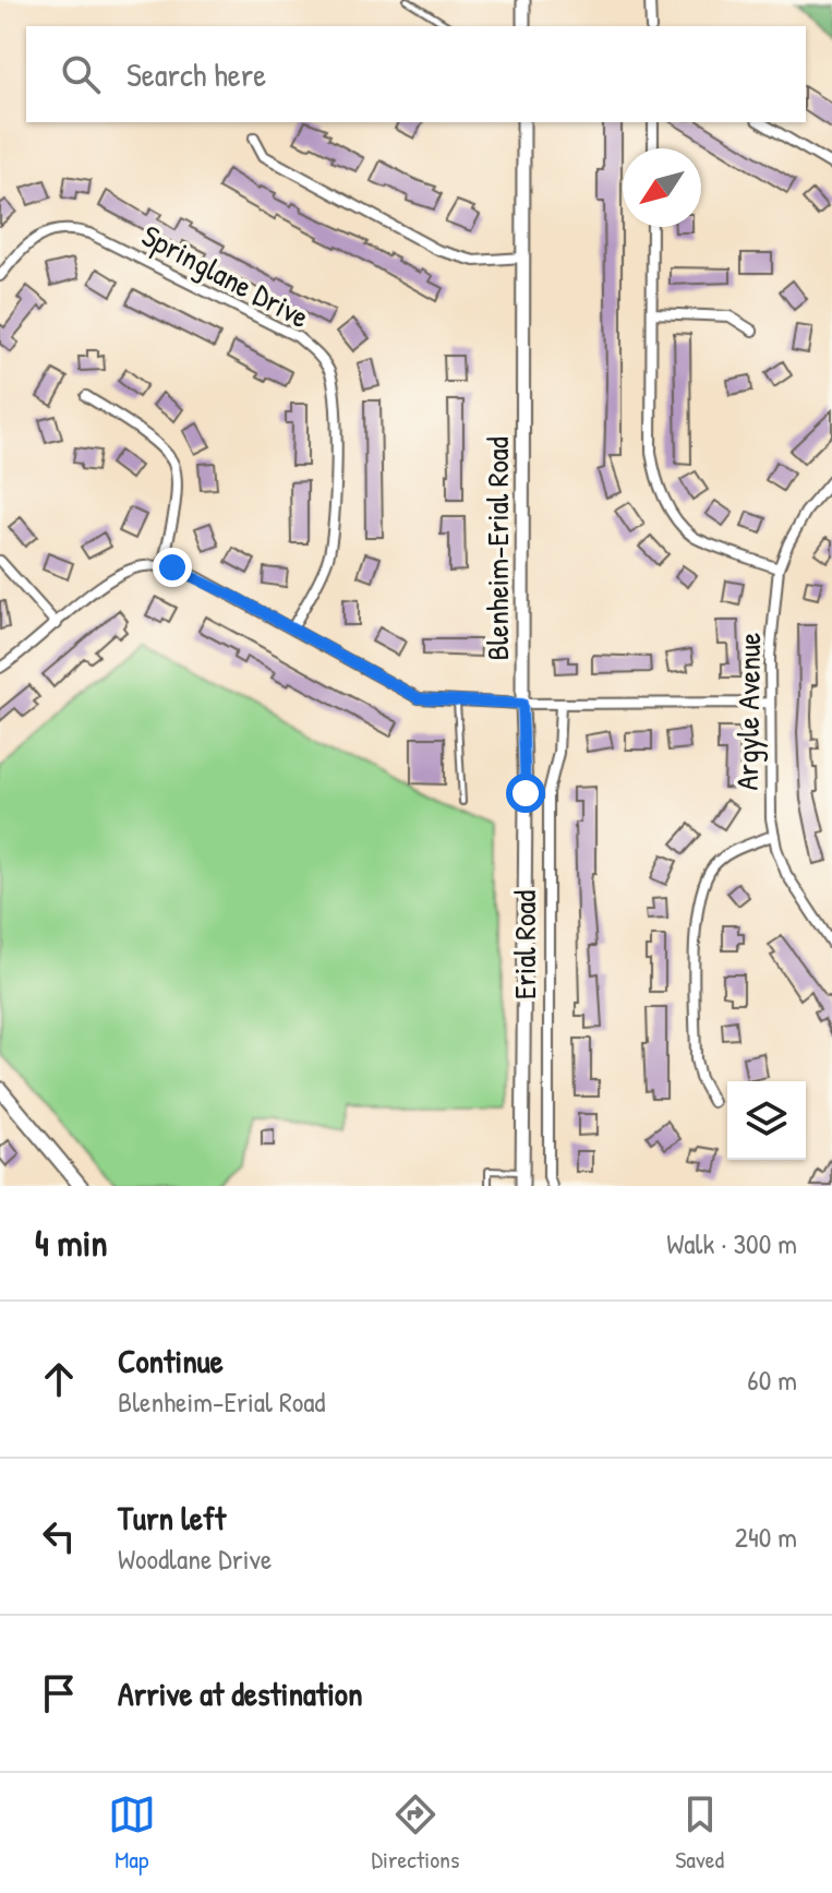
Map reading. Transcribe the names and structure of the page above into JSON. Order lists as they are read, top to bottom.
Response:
{
  "streets": {
    "main road": ["Blenheim-Erial Road"],
    "street": ["Springlane Drive", "Argyle Avenue", "Erial Road"]
  },
  "north": "bottom left",
  "page": {
    "search": "Search here",
    "heading": ["4 min", "Walk · 300 m"],
    "list": [
      ["Continue", "Blenheim-Erial Road", "60 m"],
      ["Turn left", "Woodlane Drive", "240 m"],
      "Arrive at destination"
    ],
    "nav": ["Map", "Directions", "Saved"]
  }
}
